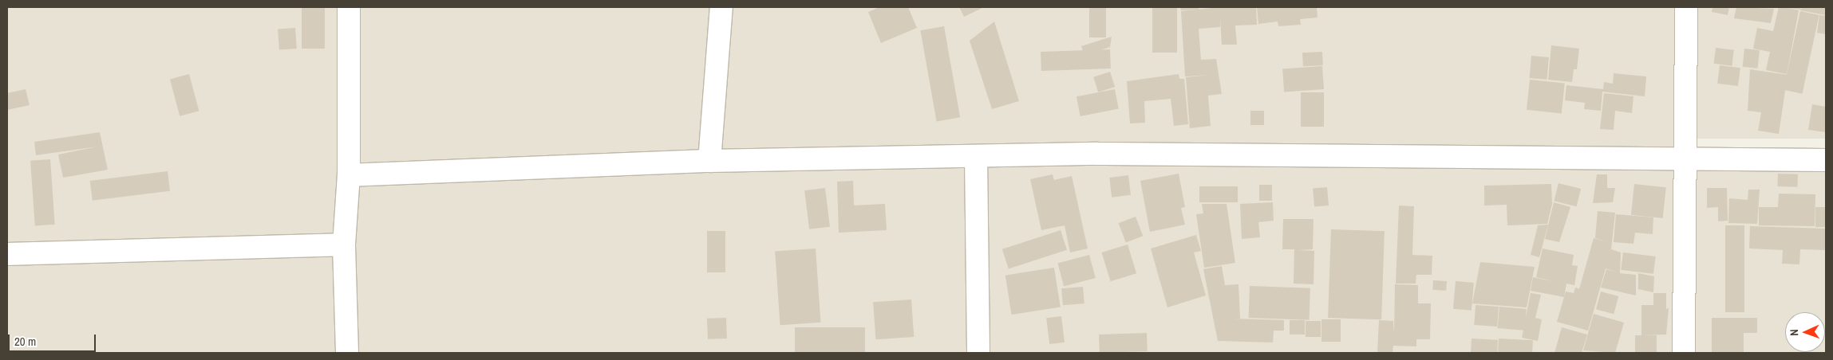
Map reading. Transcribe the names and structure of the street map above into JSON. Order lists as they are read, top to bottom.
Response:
{
  "scale_bar": "20 m",
  "north": "left"
}
